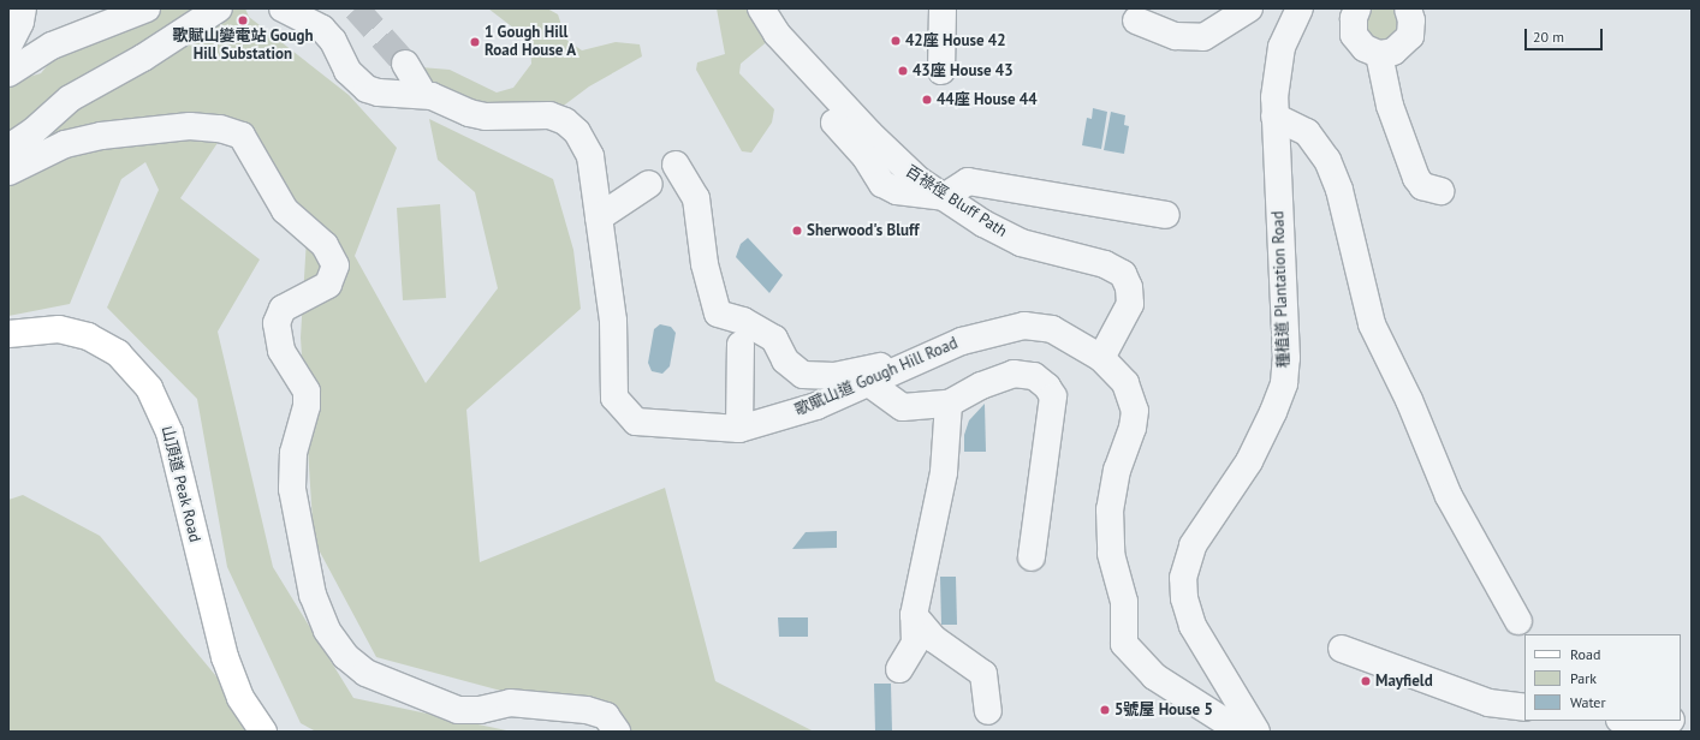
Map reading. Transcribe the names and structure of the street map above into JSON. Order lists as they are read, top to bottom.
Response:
{
  "streets": {
    "main road": ["山頂道 Peak Road"],
    "street": ["百祿徑 Bluff Path", "種植道 Plantation Road", "歌賦山道 Gough Hill Road"]
  },
  "crossings": [
    ["百祿徑 Bluff Path", "歌賦山道 Gough Hill Road"]
  ],
  "places": [
    "歌賦山變電站 Gough Hill Substation",
    "42座 House 42",
    "1 Gough Hill Road House A",
    "43座 House 43",
    "44座 House 44",
    "Sherwood's Bluff",
    "Mayfield",
    "5號屋 House 5"
  ],
  "legend": ["Road", "Park", "Water"],
  "scale_bar": "20 m"
}
